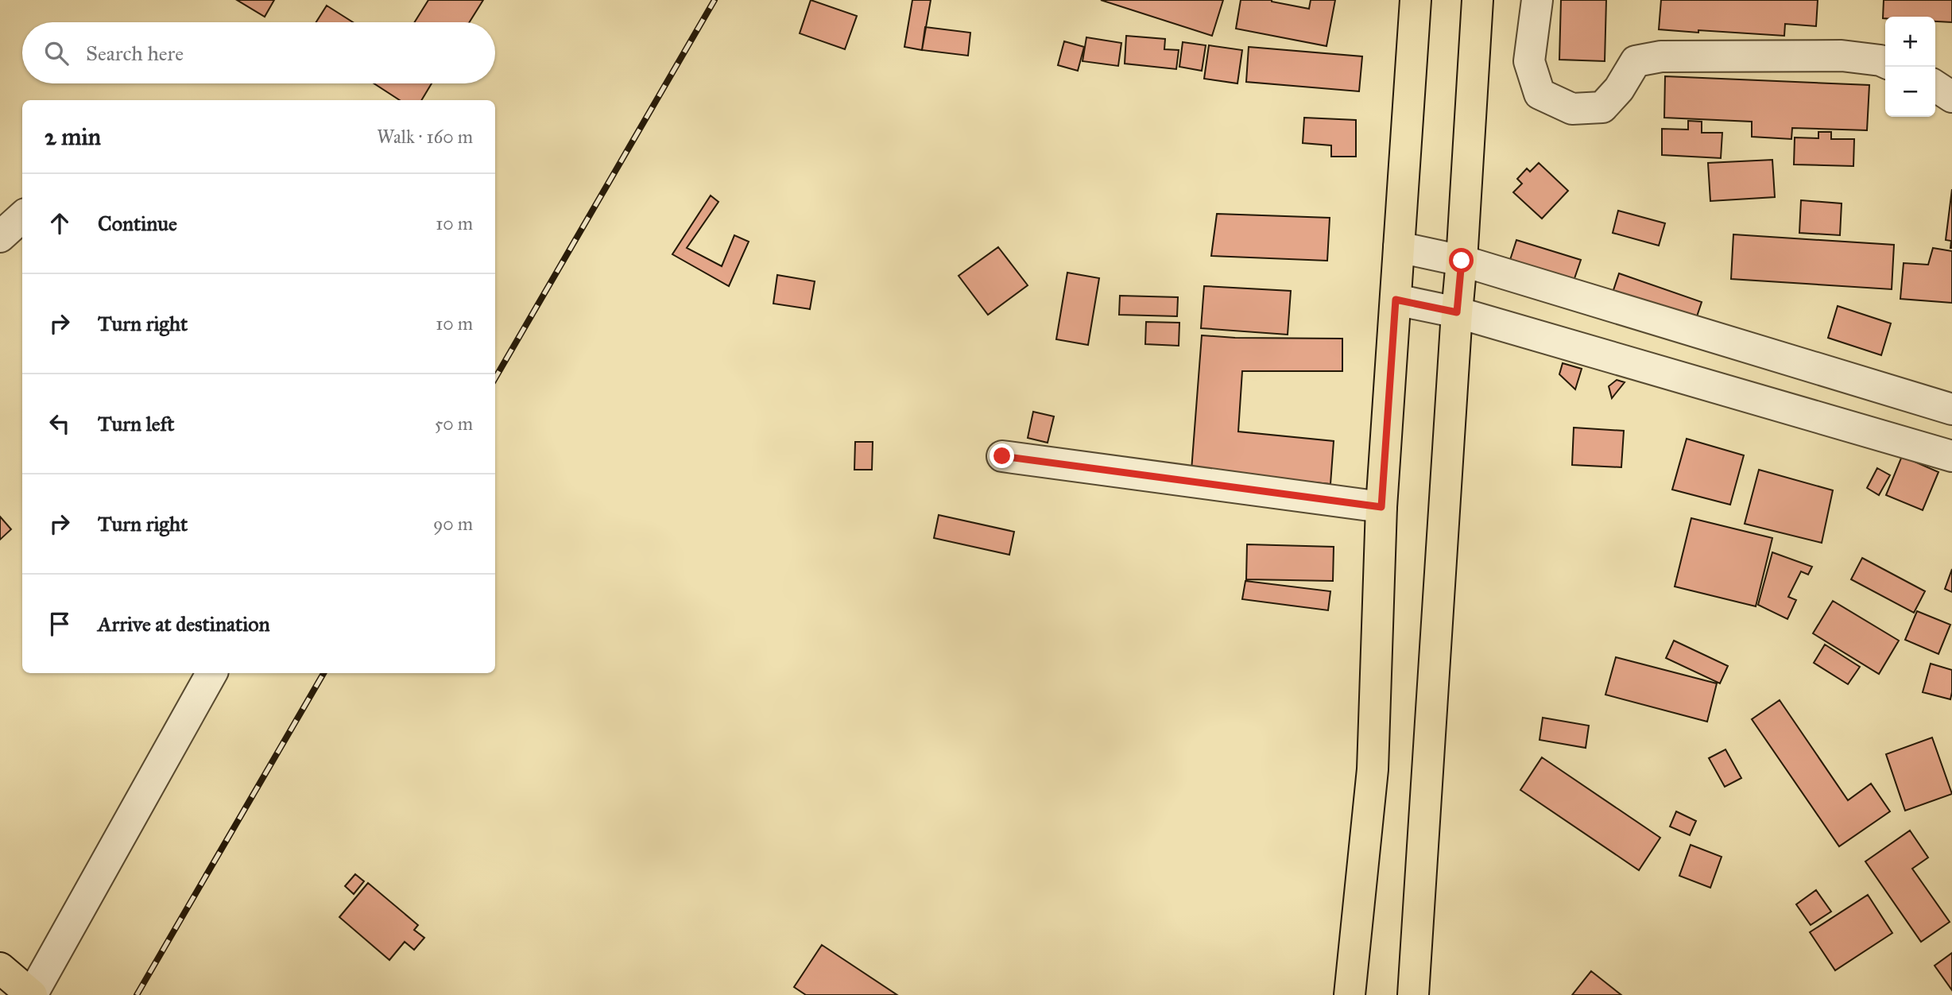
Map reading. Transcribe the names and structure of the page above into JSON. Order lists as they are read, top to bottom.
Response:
{
  "page": {
    "map_buttons": ["+", "−"],
    "search": "Search here",
    "heading": ["2 min", "Walk · 160 m"],
    "list": [
      ["Continue", "10 m"],
      ["Turn right", "10 m"],
      ["Turn left", "50 m"],
      ["Turn right", "90 m"],
      "Arrive at destination"
    ]
  }
}
